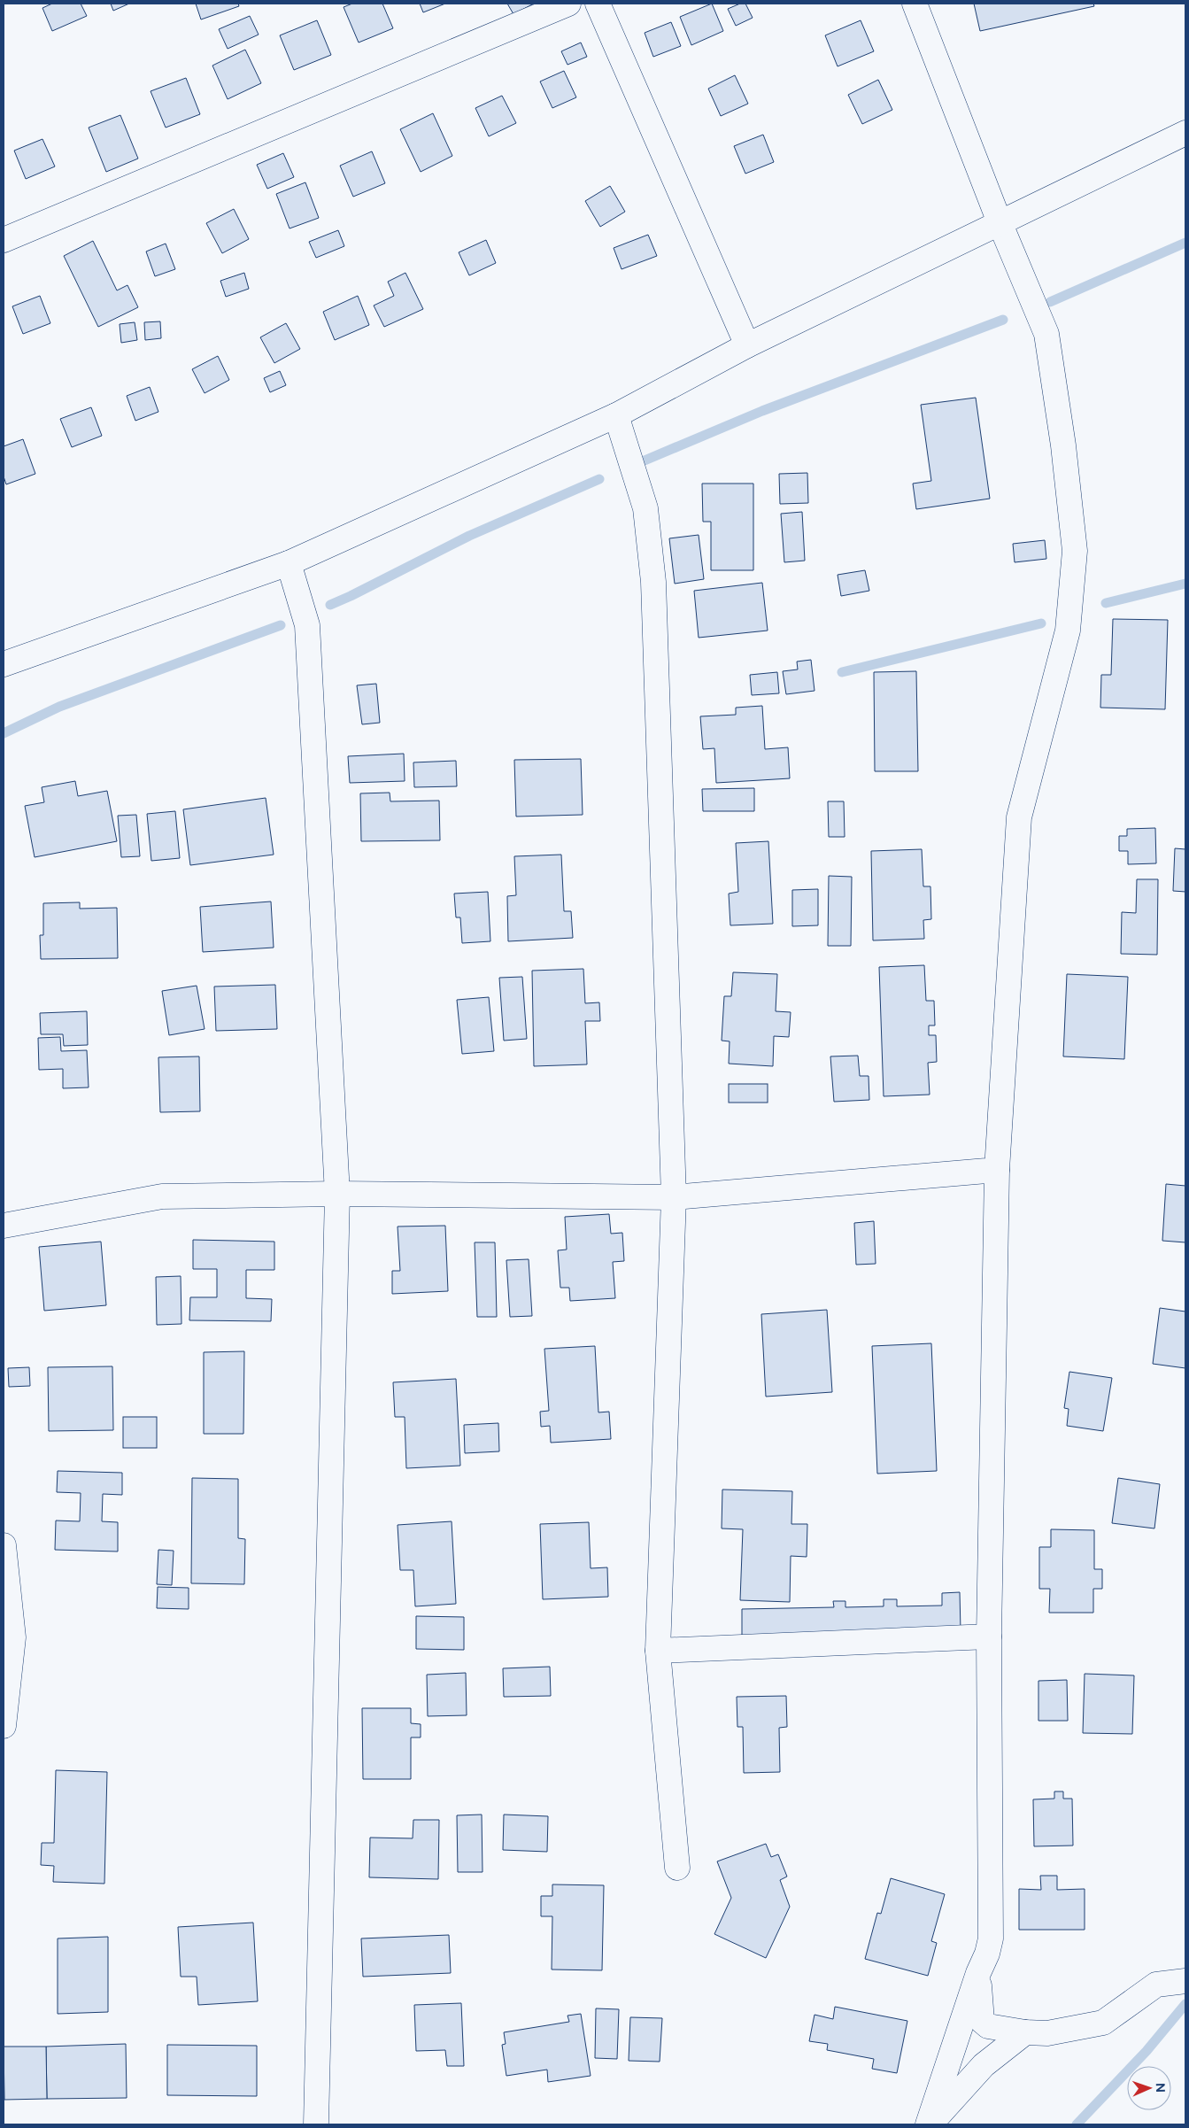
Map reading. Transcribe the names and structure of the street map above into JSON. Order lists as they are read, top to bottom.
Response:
{
  "north": "right"
}
